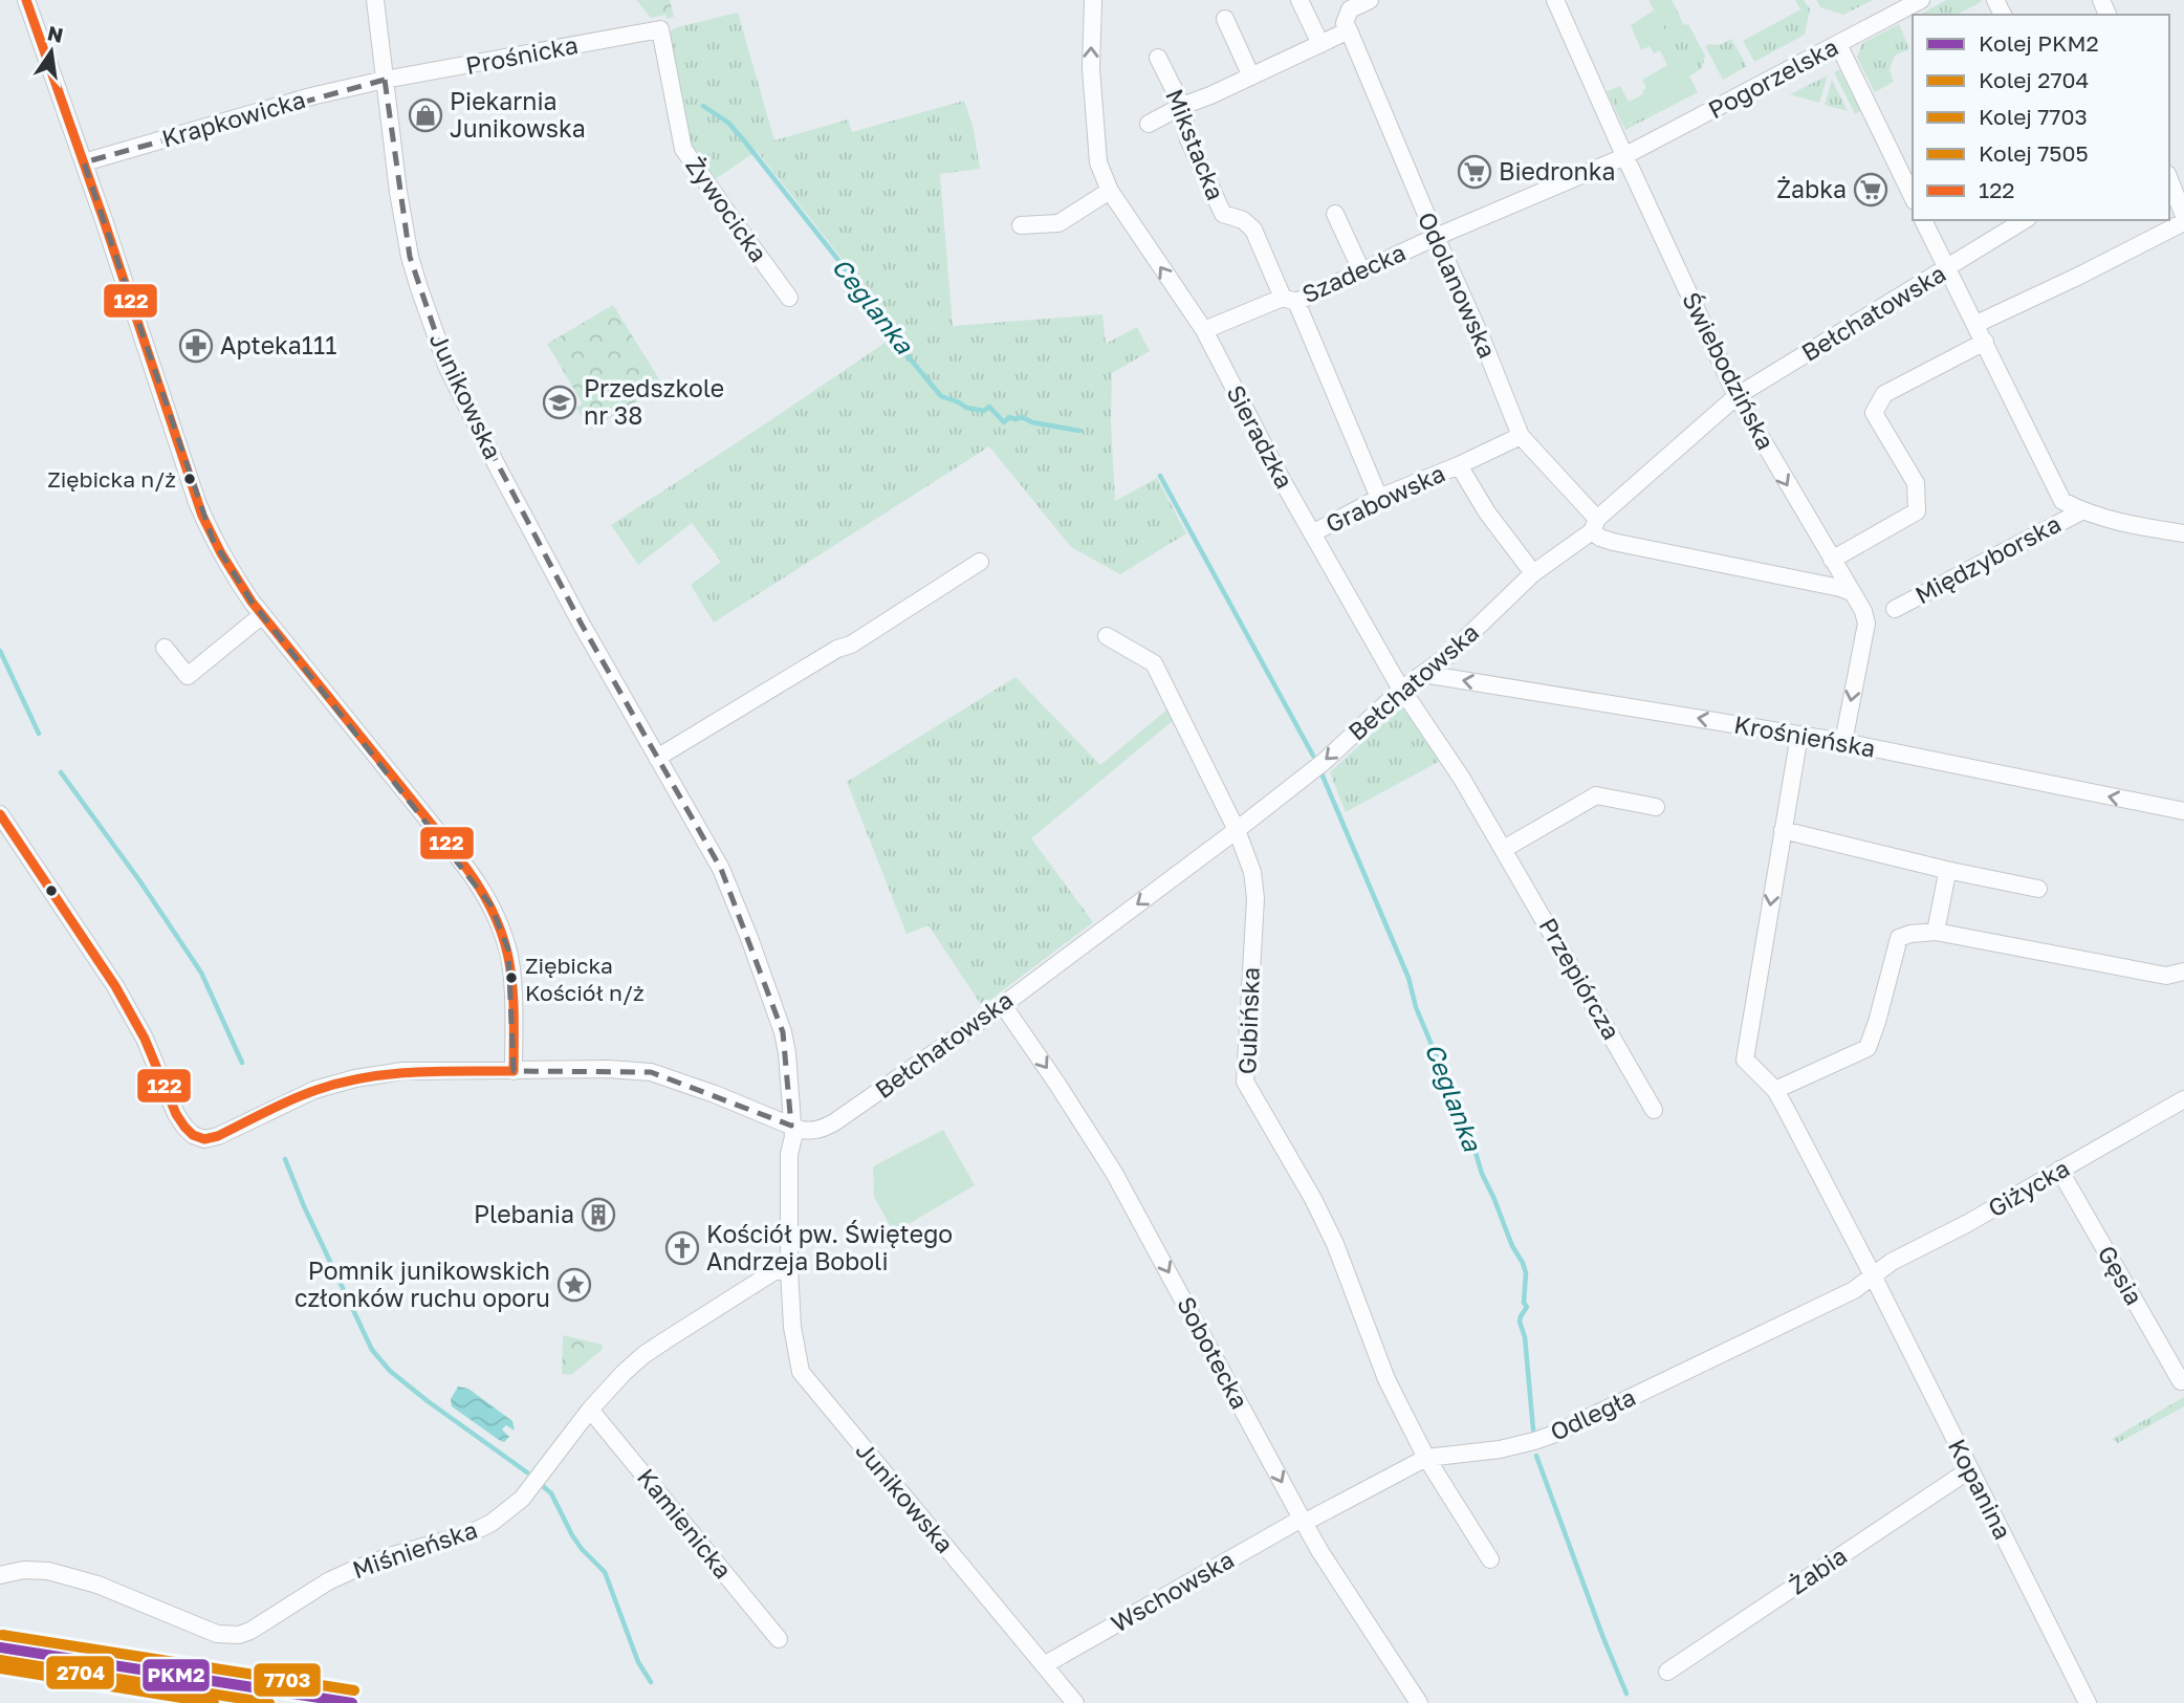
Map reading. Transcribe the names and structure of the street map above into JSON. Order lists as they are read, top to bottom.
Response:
{
  "streets": {
    "street": [
      "Prośnicka",
      "Pogorzelska",
      "Krapkowicka",
      "Mikstacka",
      "Żywocicka",
      "Szadecka",
      "Odolanowska",
      "Bełchatowska",
      "Świebodzińska",
      "Junikowska",
      "Sieradzka",
      "Grabowska",
      "Międzyborska",
      "Krośnieńska",
      "Przepiórcza",
      "Gubińska",
      "Giżycka",
      "Gęsia",
      "Sobotecka",
      "Odległa",
      "Kopanina",
      "Kamienicka",
      "Miśnieńska",
      "Żabia",
      "Wschowska"
    ]
  },
  "crossings": [
    ["Prośnicka", "Krapkowicka"],
    ["Prośnicka", "Żywocicka"],
    ["Prośnicka", "Junikowska"],
    ["Pogorzelska", "Szadecka"],
    ["Pogorzelska", "Świebodzińska"],
    ["Krapkowicka", "Junikowska"],
    ["Mikstacka", "Szadecka"],
    ["Mikstacka", "Grabowska"],
    ["Szadecka", "Odolanowska"],
    ["Szadecka", "Świebodzińska"],
    ["Szadecka", "Sieradzka"],
    ["Odolanowska", "Bełchatowska"],
    ["Odolanowska", "Grabowska"],
    ["Bełchatowska", "Świebodzińska"],
    ["Bełchatowska", "Junikowska"],
    ["Bełchatowska", "Sieradzka"],
    ["Bełchatowska", "Grabowska"],
    ["Bełchatowska", "Międzyborska"],
    ["Bełchatowska", "Krośnieńska"],
    ["Bełchatowska", "Przepiórcza"],
    ["Bełchatowska", "Gubińska"],
    ["Bełchatowska", "Sobotecka"],
    ["Świebodzińska", "Krośnieńska"],
    ["Junikowska", "Miśnieńska"],
    ["Junikowska", "Wschowska"],
    ["Sieradzka", "Grabowska"],
    ["Sieradzka", "Przepiórcza"],
    ["Gubińska", "Odległa"],
    ["Giżycka", "Gęsia"],
    ["Giżycka", "Odległa"],
    ["Giżycka", "Kopanina"],
    ["Sobotecka", "Odległa"],
    ["Sobotecka", "Wschowska"],
    ["Odległa", "Kopanina"],
    ["Odległa", "Wschowska"],
    ["Kopanina", "Żabia"],
    ["Kamienicka", "Miśnieńska"]
  ],
  "one_way": ["Świebodzińska", "Sieradzka", "Sobotecka"],
  "water": ["Ceglanka"],
  "places": {
    "shop": ["Piekarnia Junikowska"],
    "supermarket": ["Biedronka", "Żabka"],
    "pharmacy": ["Apteka111"],
    "school or university": ["Przedszkole nr 38"],
    "other": ["Ziębicka n/ż", "Ziębicka Kościół n/ż"],
    "building": ["Plebania"],
    "church": ["Kościół pw. Świętego Andrzeja Boboli"],
    "place": ["Pomnik junikowskich członków ruchu oporu"]
  },
  "lines": [
    "transit line 122",
    "rail line 7703",
    "rail line PKM2",
    "rail line 2704",
    "rail line 7505"
  ],
  "legend": [
    "Kolej PKM2",
    "Kolej 2704",
    "Kolej 7703",
    "Kolej 7505",
    "122"
  ],
  "north": "top"
}
